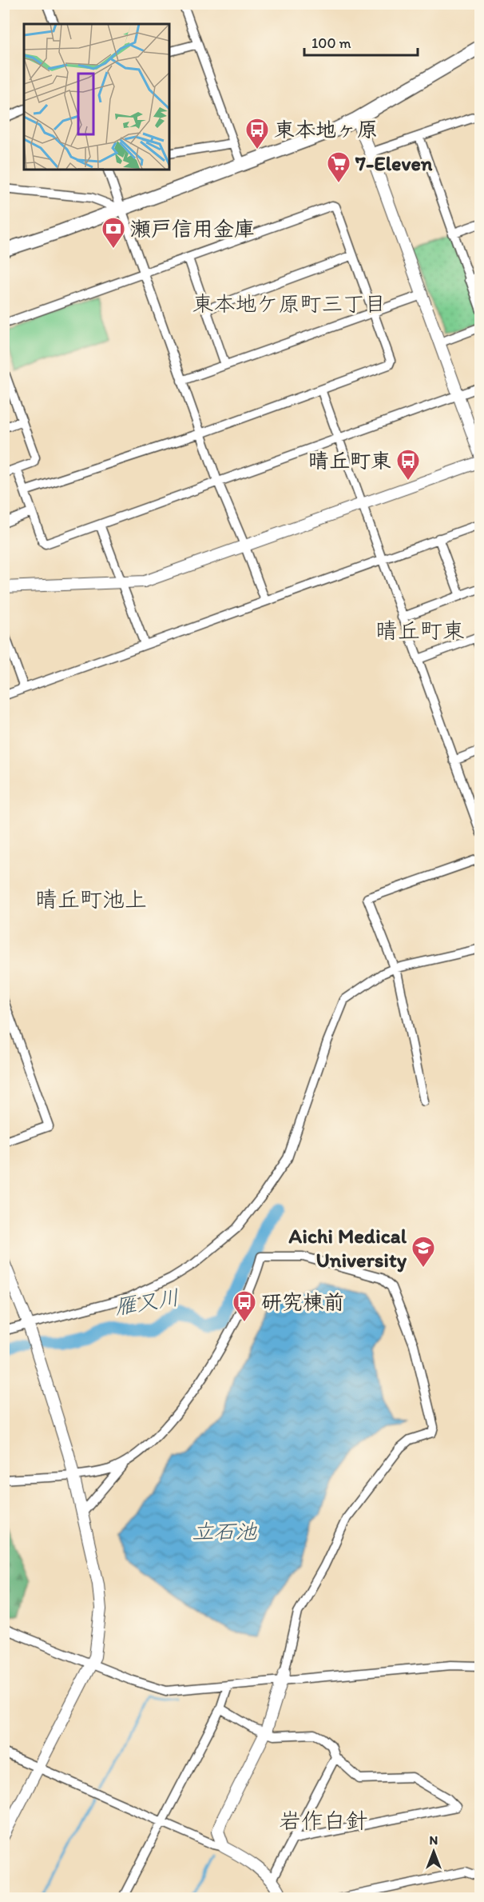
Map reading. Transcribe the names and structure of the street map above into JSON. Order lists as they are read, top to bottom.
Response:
{
  "districts": [
    "東本地ケ原町三丁目",
    "晴丘町東",
    "晴丘町池上",
    "岩作白針"
  ],
  "water": ["雁又川", "立石池"],
  "places": {
    "bus stop": ["東本地ヶ原", "晴丘町東", "研究棟前"],
    "supermarket": ["7-Eleven"],
    "bank": ["瀬戸信用金庫"],
    "school or university": ["Aichi Medical University"]
  },
  "scale_bar": "100 m",
  "north": "top"
}
